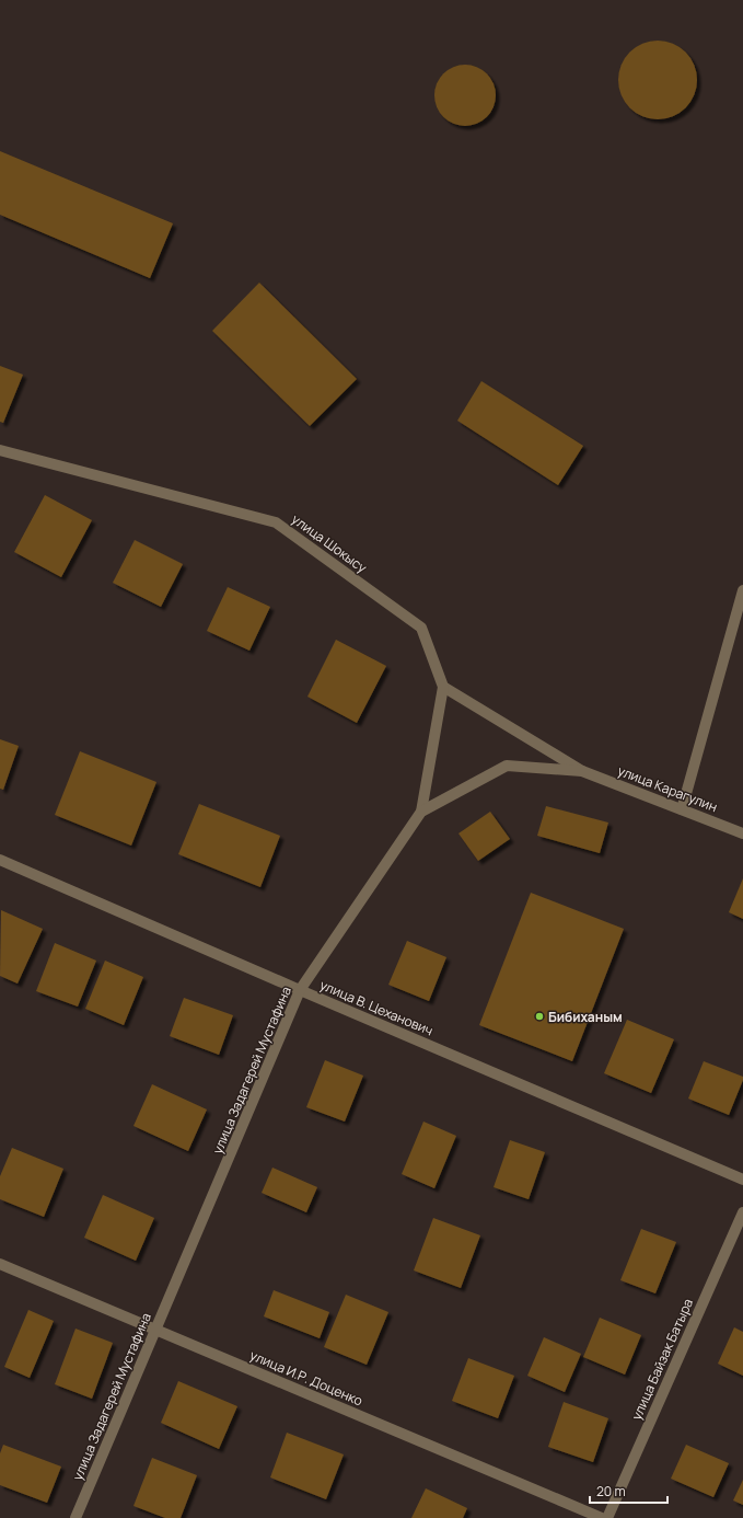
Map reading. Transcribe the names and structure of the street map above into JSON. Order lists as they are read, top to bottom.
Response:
{
  "streets": {
    "street": [
      "улица Шокысу",
      "улица Карагулин",
      "улица В. Цеханович",
      "улица Задагерей Мустафина",
      "улица Байзак Батыра",
      "улица И.Р. Доценко"
    ]
  },
  "crossings": [
    ["улица Карагулин", "улица Задагерей Мустафина"],
    ["улица В. Цеханович", "улица Задагерей Мустафина"],
    ["улица Задагерей Мустафина", "улица И.Р. Доценко"]
  ],
  "places": ["Бибиханым"],
  "scale_bar": "20 m"
}
